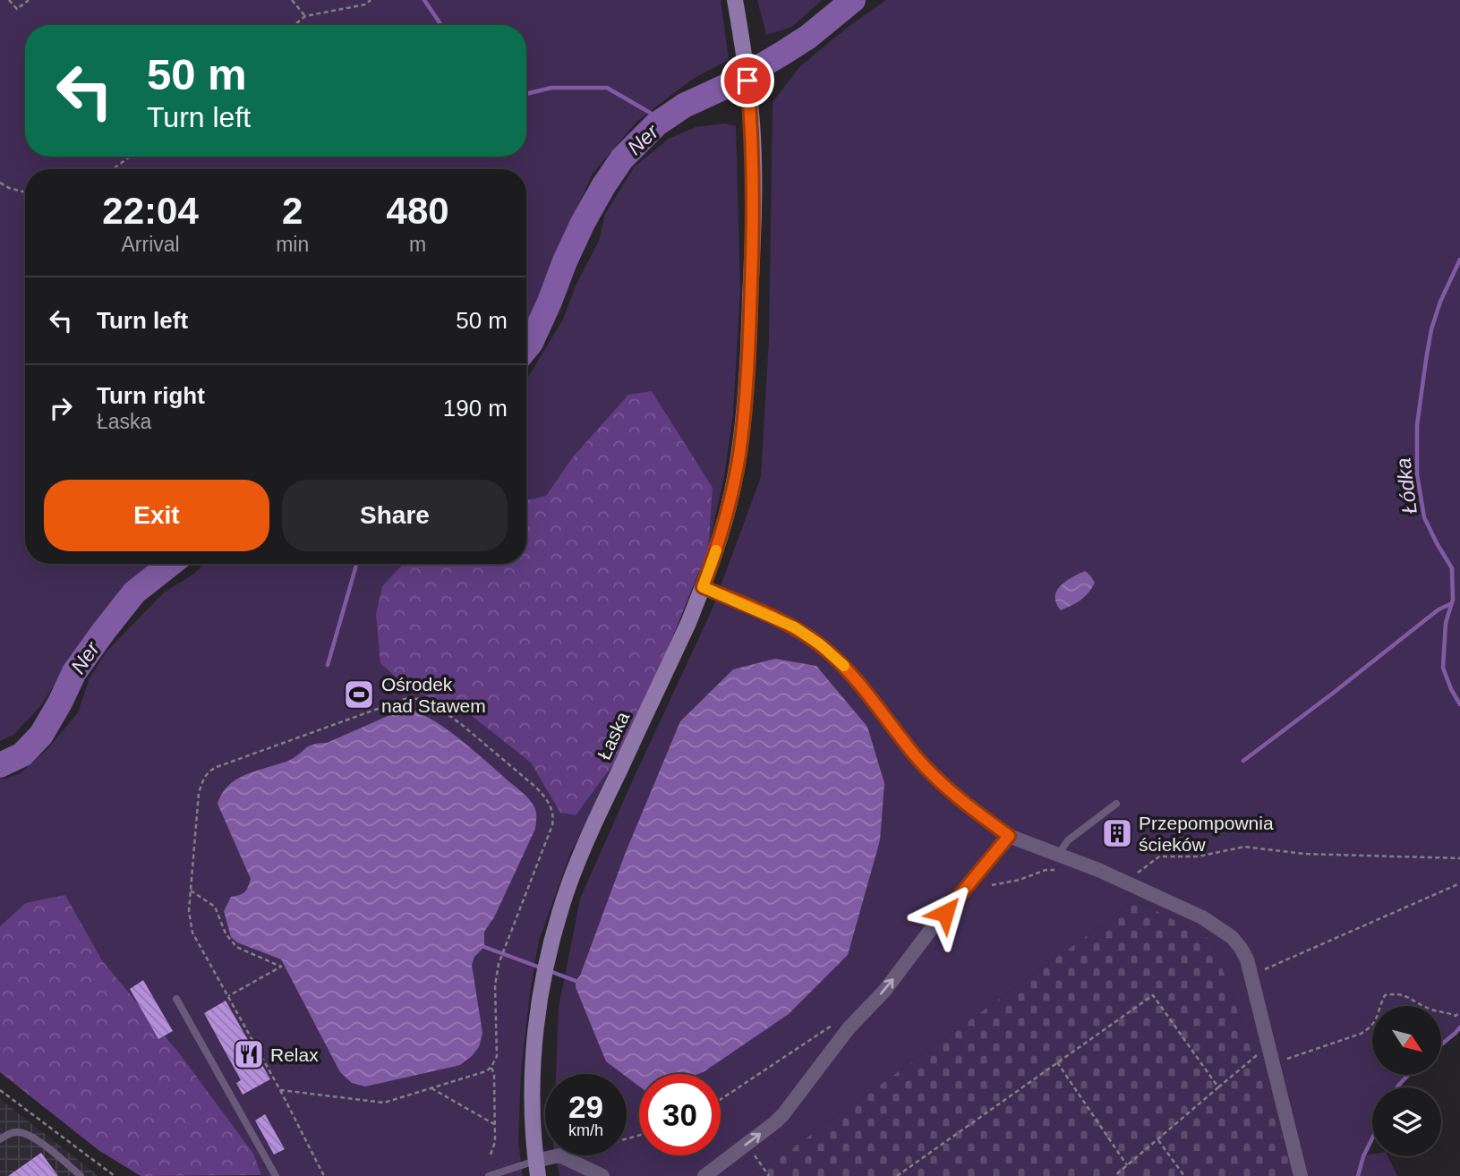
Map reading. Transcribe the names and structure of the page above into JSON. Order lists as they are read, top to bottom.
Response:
{
  "streets": {
    "main road": ["Łaska"]
  },
  "water": ["Ner", "Łódka"],
  "places": {
    "sports": ["Ośrodek nad Stawem"],
    "building": ["Przepompownia ścieków"],
    "restaurant": ["Relax"]
  },
  "north": "bottom right",
  "page": {
    "turn": ["50 m", "Turn left"],
    "eta": [
      "22:04",
      "Arrival",
      "2",
      "min",
      "480",
      "m"
    ],
    "list": [
      {
        "name": "Turn left",
        "value": "50 m"
      },
      {
        "name": "Turn right",
        "note": "Łaska",
        "value": "190 m"
      }
    ],
    "buttons": ["Exit", "Share"],
    "speed": "29 km/h",
    "limit": "30"
  }
}
